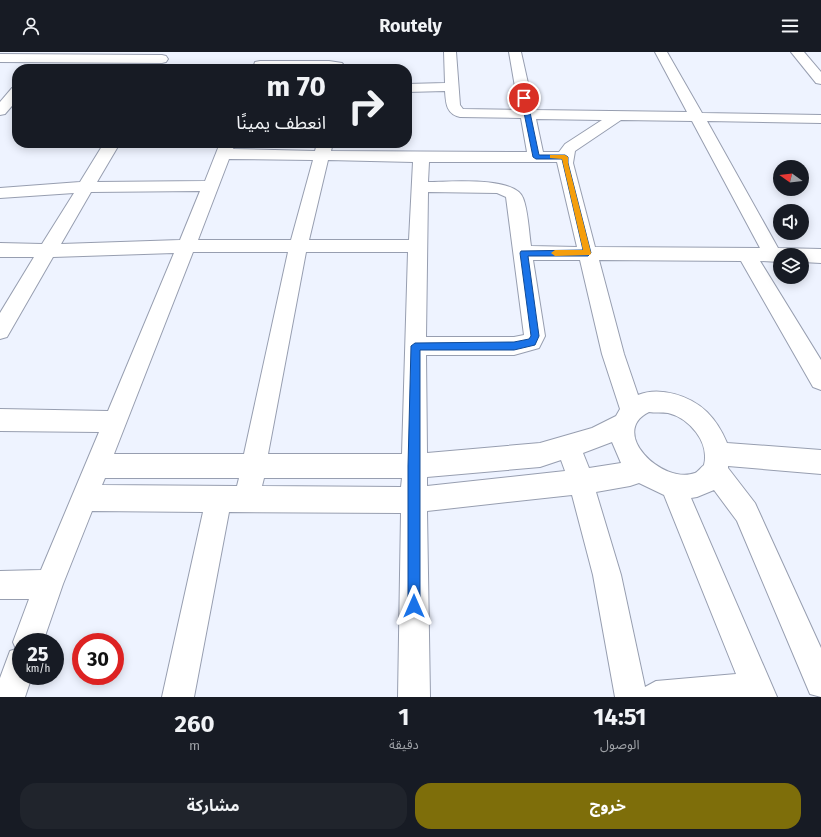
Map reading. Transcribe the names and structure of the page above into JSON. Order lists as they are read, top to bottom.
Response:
{
  "north": "left",
  "page": {
    "header": "Routely",
    "turn": ["70 m", "انعطف يمينًا"],
    "speed": "25 km/h",
    "limit": "30",
    "eta": [
      "14:51",
      "الوصول",
      "1",
      "دقيقة",
      "260",
      "m"
    ],
    "buttons": ["خروج", "مشاركة"]
  }
}
